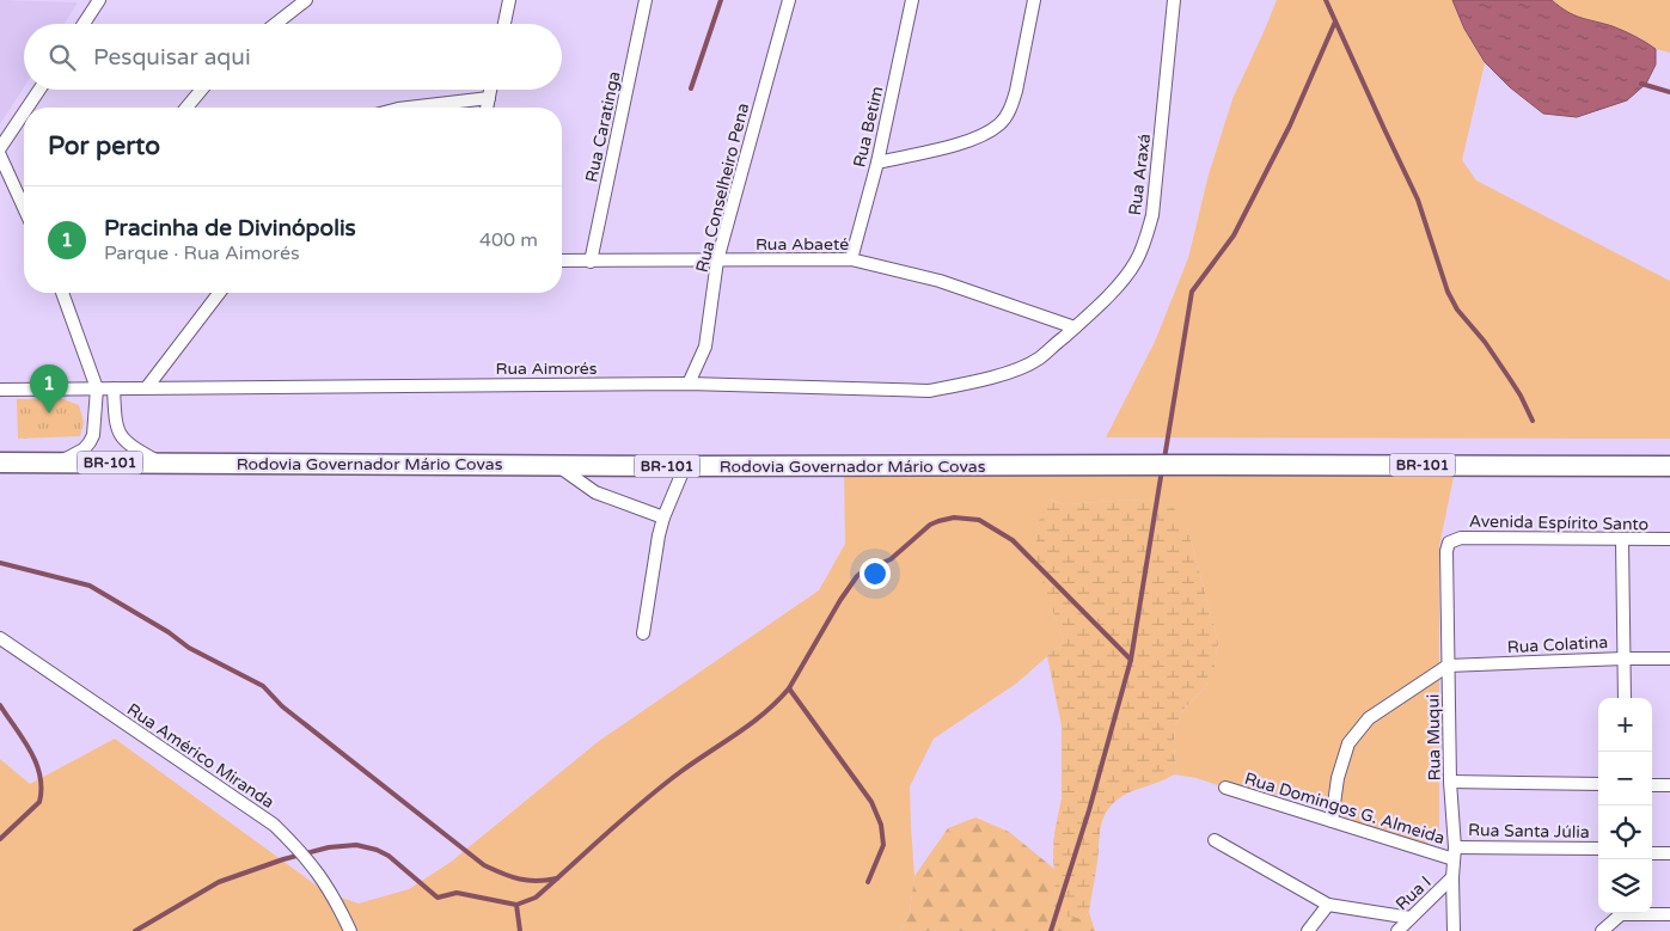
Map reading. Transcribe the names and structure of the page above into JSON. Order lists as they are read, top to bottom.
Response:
{
  "streets": {
    "main road": ["BR-101", "Rodovia Governador Mário Covas"],
    "street": [
      "Rua Caratinga",
      "Rua Betim",
      "Rua Araxá",
      "Rua Conselheiro Pena",
      "Rua Abaeté",
      "Rua Aimorés",
      "Avenida Espírito Santo",
      "Rua Colatina",
      "Rua Muqui",
      "Rua Américo Miranda",
      "Rua Domingos G. Almeida",
      "Rua Santa Júlia",
      "Rua I"
    ]
  },
  "crossings": [
    ["Rua Caratinga", "Rua Abaeté"],
    ["Rua Betim", "Rua Abaeté"],
    ["Rua Araxá", "Rua Abaeté"],
    ["Rua Araxá", "Rua Aimorés"],
    ["Rua Conselheiro Pena", "Rua Abaeté"],
    ["Rua Conselheiro Pena", "Rua Aimorés"],
    ["Rua Abaeté", "Rua Aimorés"],
    ["Avenida Espírito Santo", "Rua Muqui"],
    ["Rua Colatina", "Rua Muqui"],
    ["Rua Muqui", "Rua Domingos G. Almeida"],
    ["Rua Muqui", "Rua Santa Júlia"],
    ["Rua Muqui", "Rua I"],
    ["Rua Domingos G. Almeida", "Rua Santa Júlia"]
  ],
  "page": {
    "search": "Pesquisar aqui",
    "heading": "Por perto",
    "list": [
      {
        "mark": "1",
        "name": "Pracinha de Divinópolis",
        "note": "Parque · Rua Aimorés",
        "value": "400 m"
      }
    ],
    "pins": "1",
    "map_buttons": ["+", "−"]
  }
}
